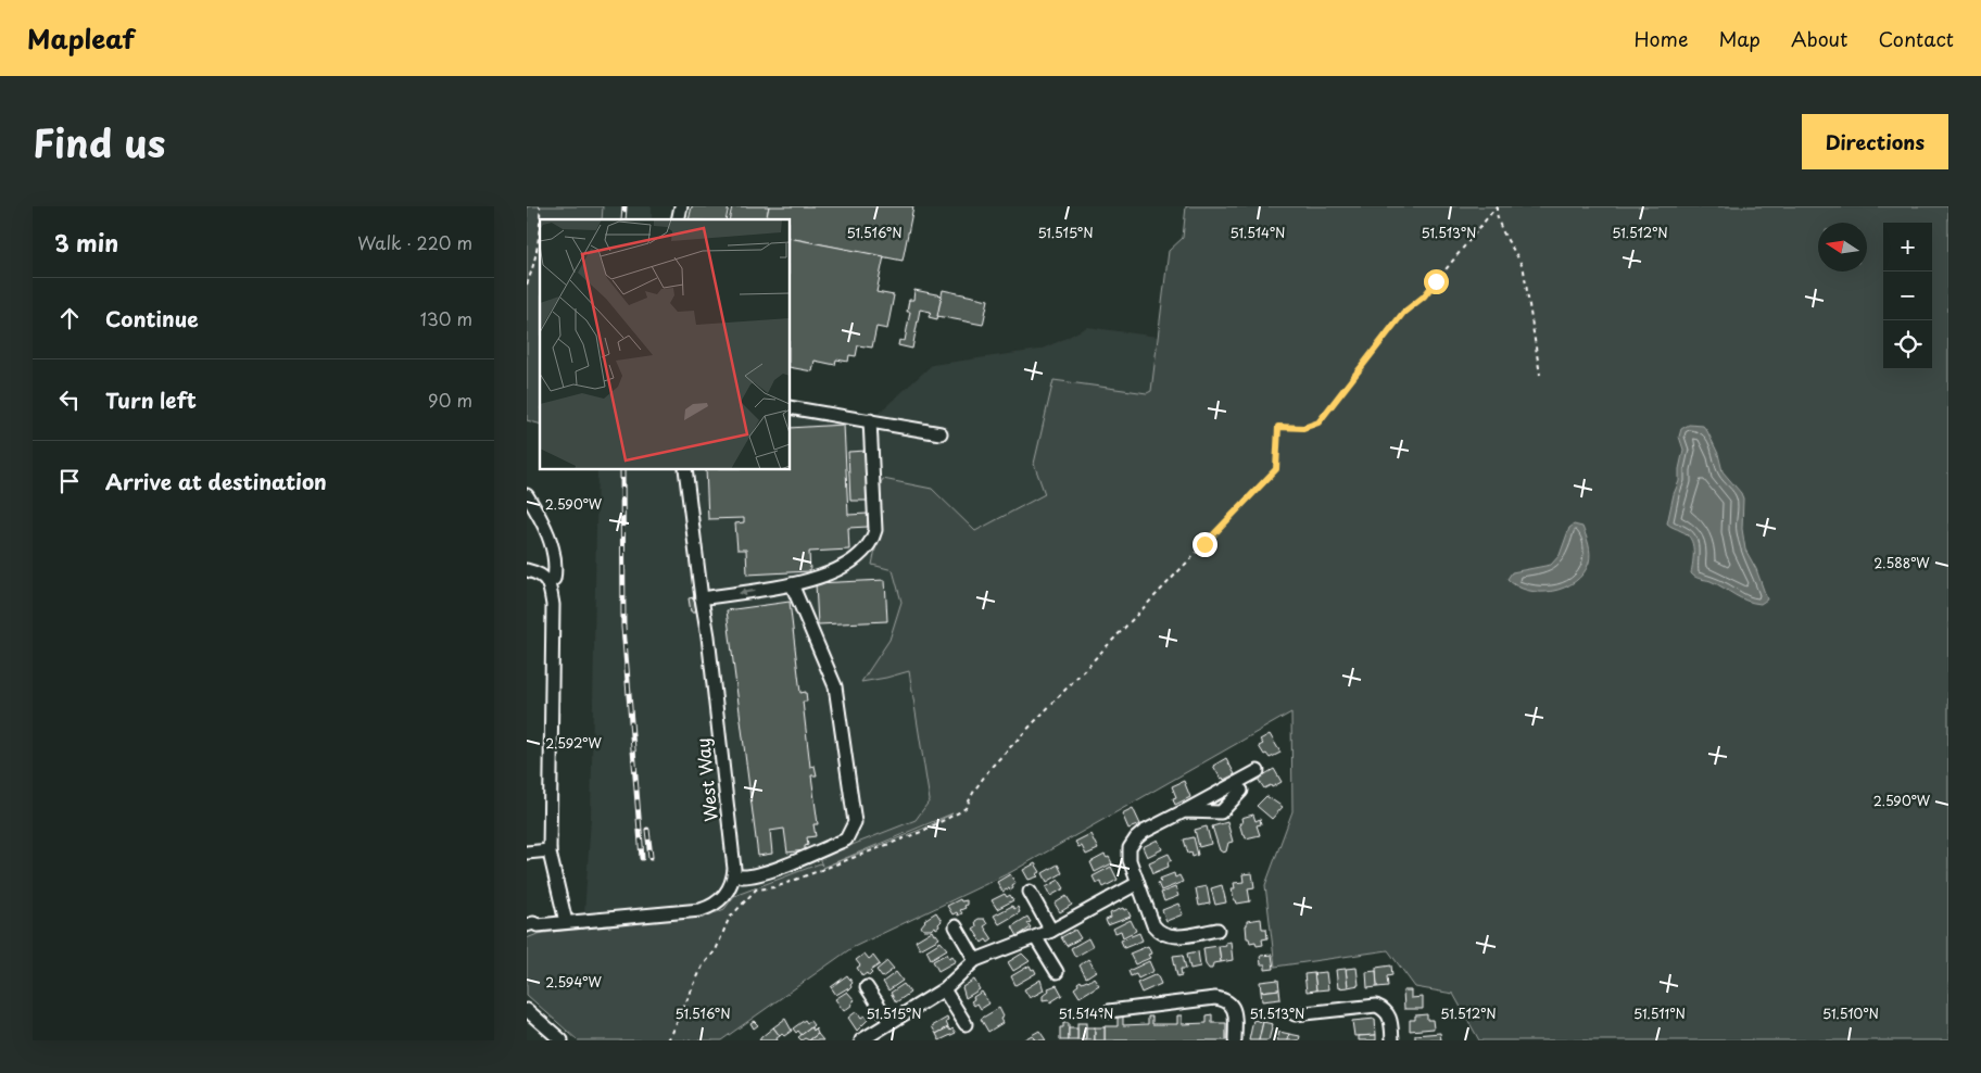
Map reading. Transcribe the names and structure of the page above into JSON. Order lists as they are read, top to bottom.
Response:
{
  "streets": {
    "street": ["West Way"]
  },
  "north": "left",
  "page": {
    "header": "Mapleaf",
    "nav": [
      "Home",
      "Map",
      "About",
      "Contact"
    ],
    "title": "Find us",
    "buttons": "Directions",
    "heading": ["3 min", "Walk · 220 m"],
    "map_buttons": ["+", "−"],
    "list": [
      ["Continue", "130 m"],
      ["Turn left", "90 m"],
      "Arrive at destination"
    ]
  },
  "coordinates": [
    "51.516°N",
    "51.515°N",
    "51.514°N",
    "51.513°N",
    "51.512°N",
    "2.590°W",
    "2.588°W",
    "2.592°W",
    "2.594°W",
    "51.511°N",
    "51.510°N"
  ]
}
